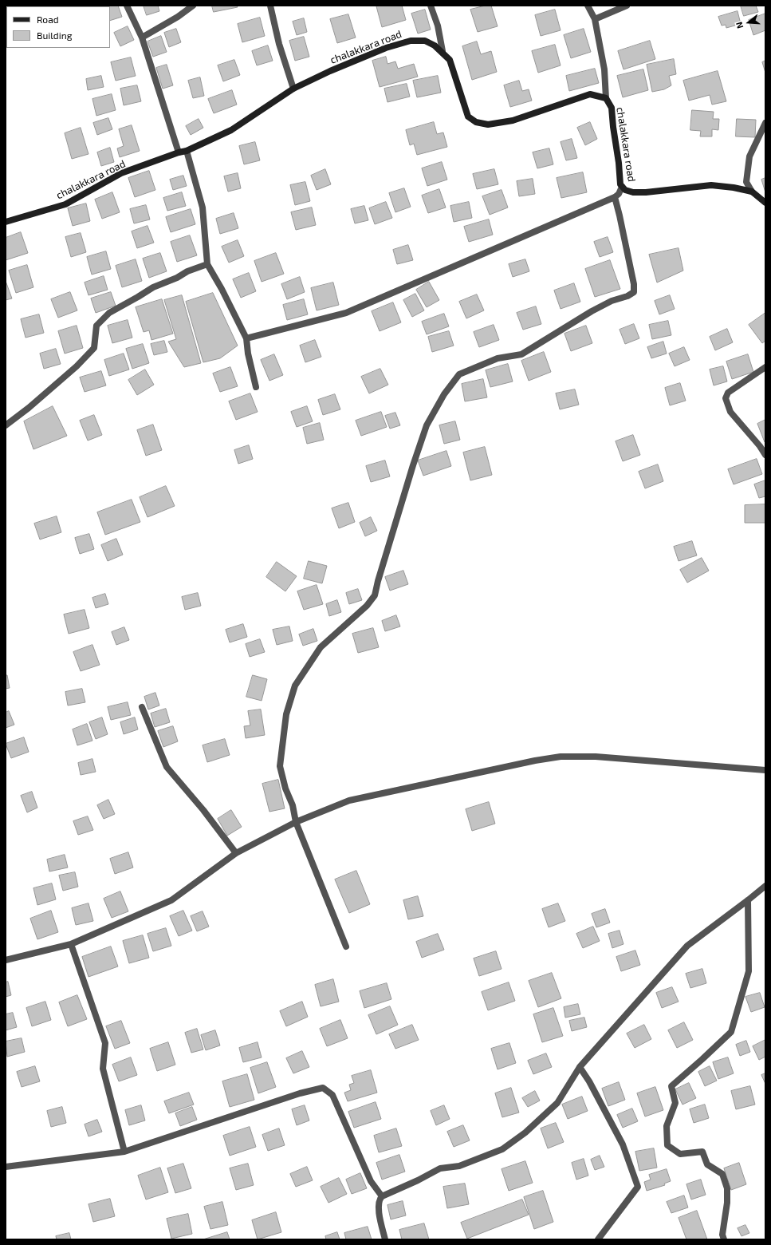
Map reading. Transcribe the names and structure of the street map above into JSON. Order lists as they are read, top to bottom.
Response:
{
  "streets": {
    "main road": ["chalakkara road"]
  },
  "legend": ["Road", "Building"],
  "north": "left"
}
